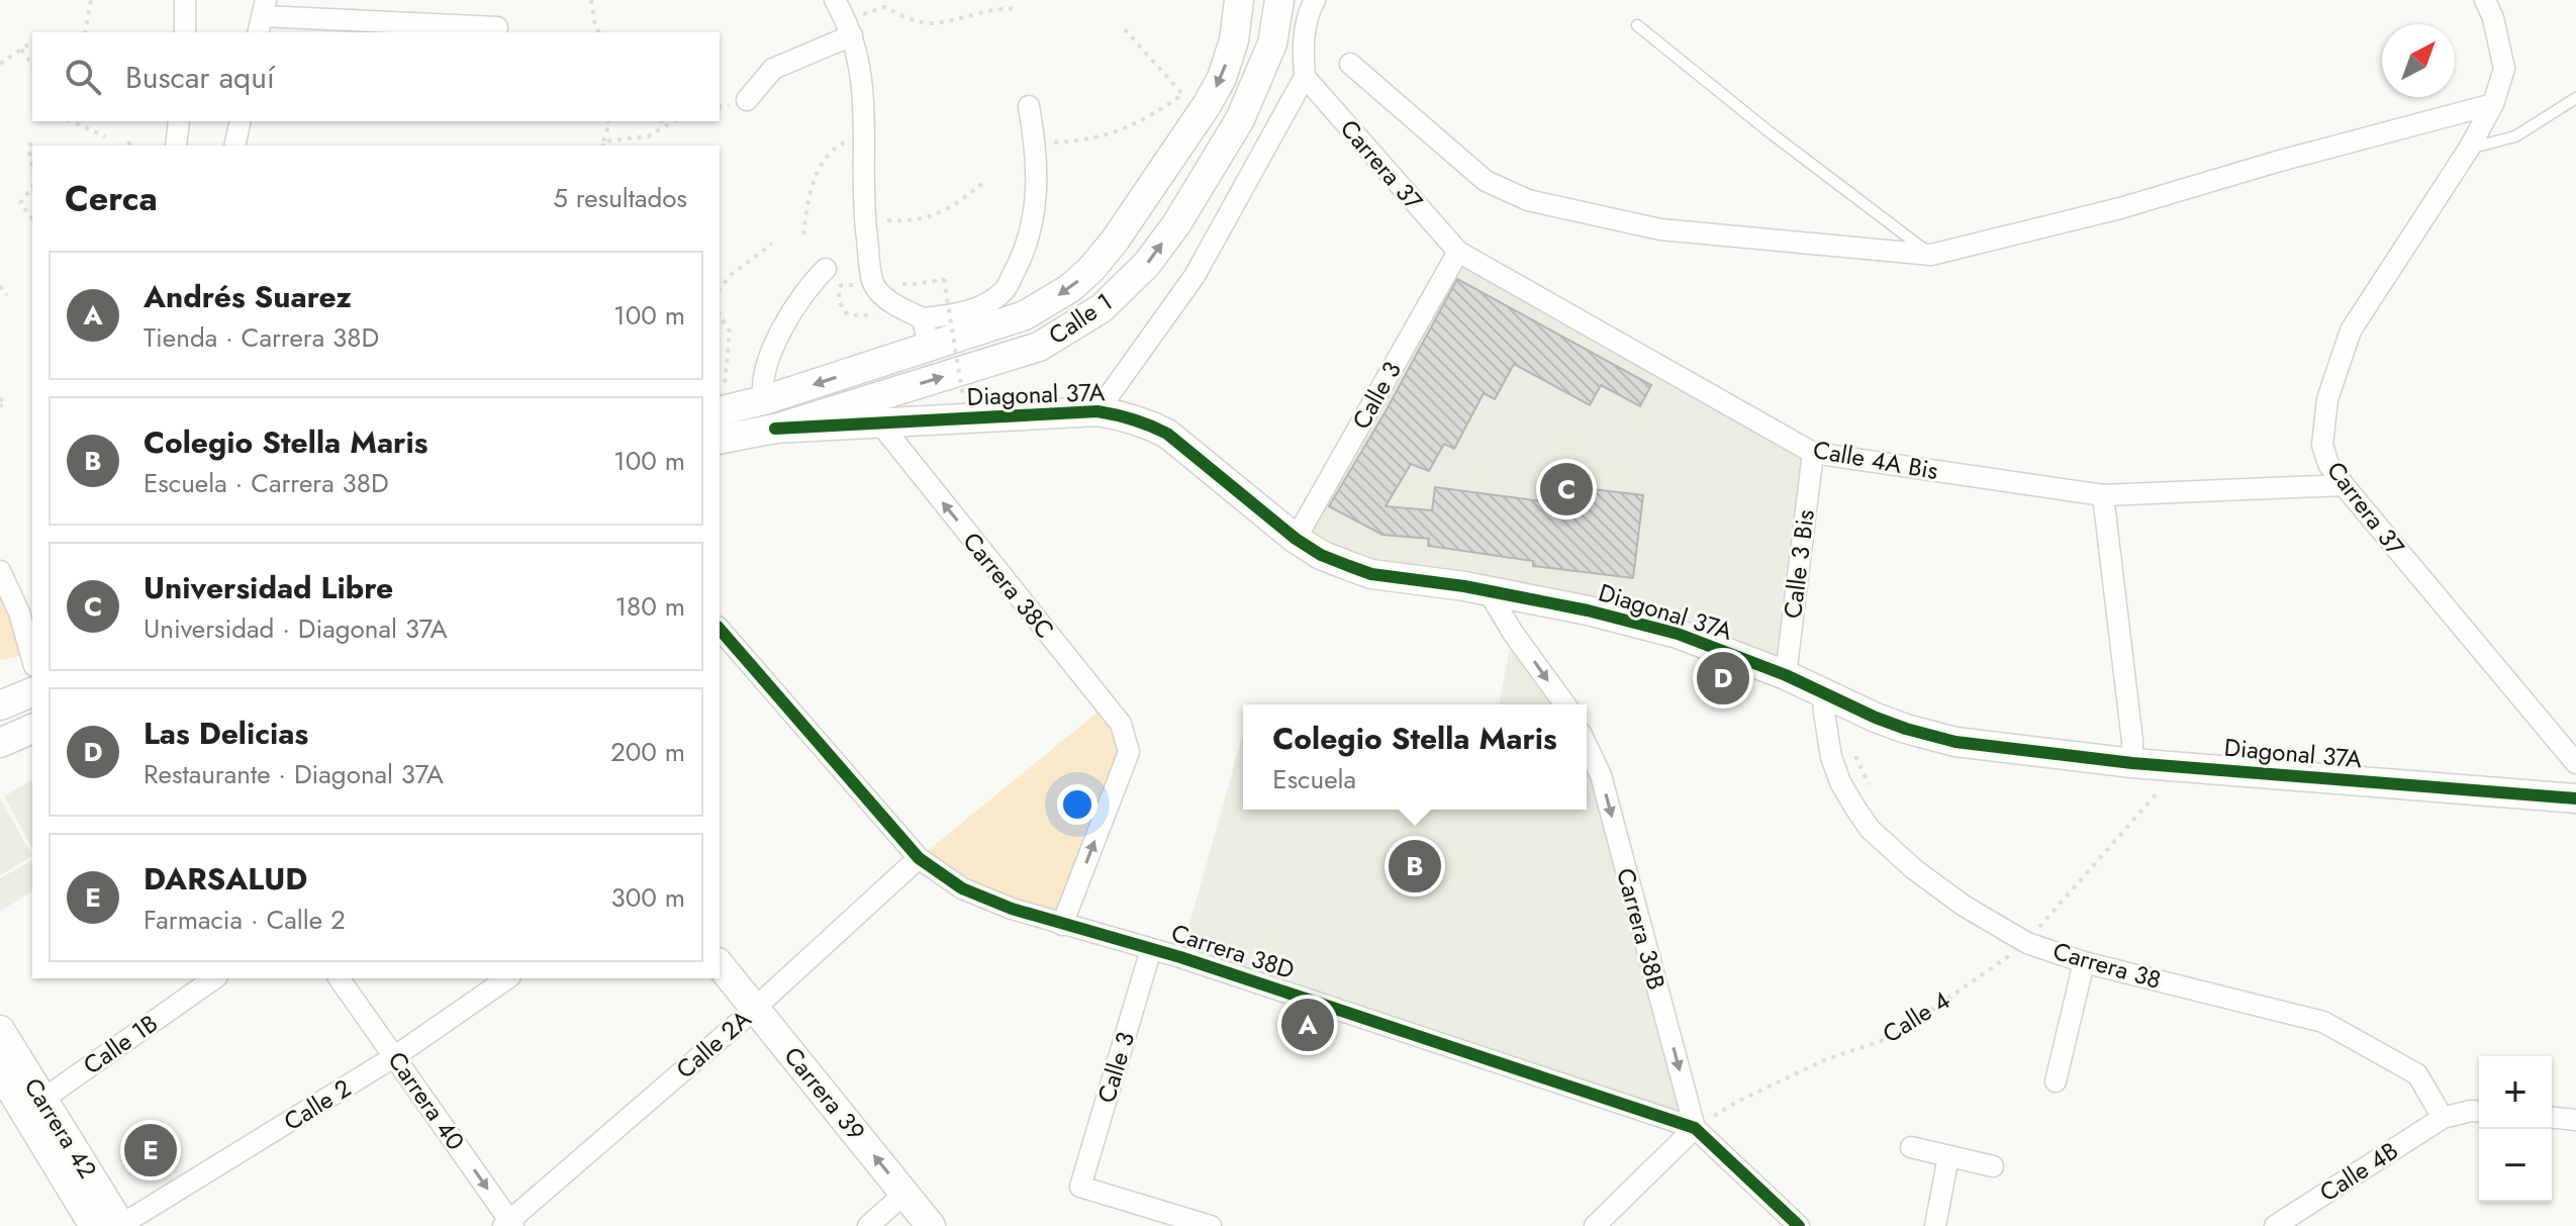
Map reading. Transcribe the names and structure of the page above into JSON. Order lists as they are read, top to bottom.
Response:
{
  "streets": {
    "street": [
      "Carrera 37",
      "Calle 1",
      "Diagonal 37A",
      "Calle 3",
      "Calle 4A Bis",
      "Calle 3 Bis",
      "Carrera 38C",
      "Carrera 38B",
      "Carrera 38D",
      "Carrera 38",
      "Calle 1B",
      "Calle 2A",
      "Carrera 39",
      "Carrera 40",
      "Calle 2",
      "Carrera 42",
      "Calle 4B"
    ],
    "path": ["Calle 4"]
  },
  "crossings": [
    ["Carrera 37", "Calle 3"],
    ["Carrera 37", "Calle 4A Bis"],
    ["Calle 1", "Diagonal 37A"],
    ["Diagonal 37A", "Calle 3"],
    ["Diagonal 37A", "Calle 3 Bis"],
    ["Diagonal 37A", "Carrera 38C"],
    ["Diagonal 37A", "Carrera 38"],
    ["Calle 3", "Calle 4A Bis"],
    ["Calle 3", "Carrera 38D"],
    ["Calle 4A Bis", "Calle 3 Bis"],
    ["Carrera 38C", "Carrera 38D"],
    ["Carrera 38B", "Carrera 38D"],
    ["Carrera 38B", "Calle 4"],
    ["Carrera 38D", "Calle 4"],
    ["Carrera 38D", "Calle 2A"],
    ["Carrera 38", "Calle 4"],
    ["Carrera 38", "Calle 4B"],
    ["Calle 1B", "Carrera 42"],
    ["Calle 2A", "Carrera 39"],
    ["Calle 2A", "Carrera 40"],
    ["Carrera 40", "Calle 2"],
    ["Calle 2", "Carrera 42"]
  ],
  "one_way": [
    "Carrera 38C",
    "Carrera 38B",
    "Carrera 39",
    "Carrera 40"
  ],
  "north": "top right",
  "page": {
    "search": "Buscar aquí",
    "heading": ["Cerca", "5 resultados"],
    "list": [
      {
        "mark": "A",
        "name": "Andrés Suarez",
        "note": "Tienda · Carrera 38D",
        "value": "100 m"
      },
      {
        "mark": "B",
        "name": "Colegio Stella Maris",
        "note": "Escuela · Carrera 38D",
        "value": "100 m"
      },
      {
        "mark": "C",
        "name": "Universidad Libre",
        "note": "Universidad · Diagonal 37A",
        "value": "180 m"
      },
      {
        "mark": "D",
        "name": "Las Delicias",
        "note": "Restaurante · Diagonal 37A",
        "value": "200 m"
      },
      {
        "mark": "E",
        "name": "DARSALUD",
        "note": "Farmacia · Calle 2",
        "value": "300 m"
      }
    ],
    "pins": [
      "C",
      "D",
      "B",
      "A",
      "E"
    ],
    "popup": ["Colegio Stella Maris", "Escuela"],
    "map_buttons": ["+", "−"]
  }
}
